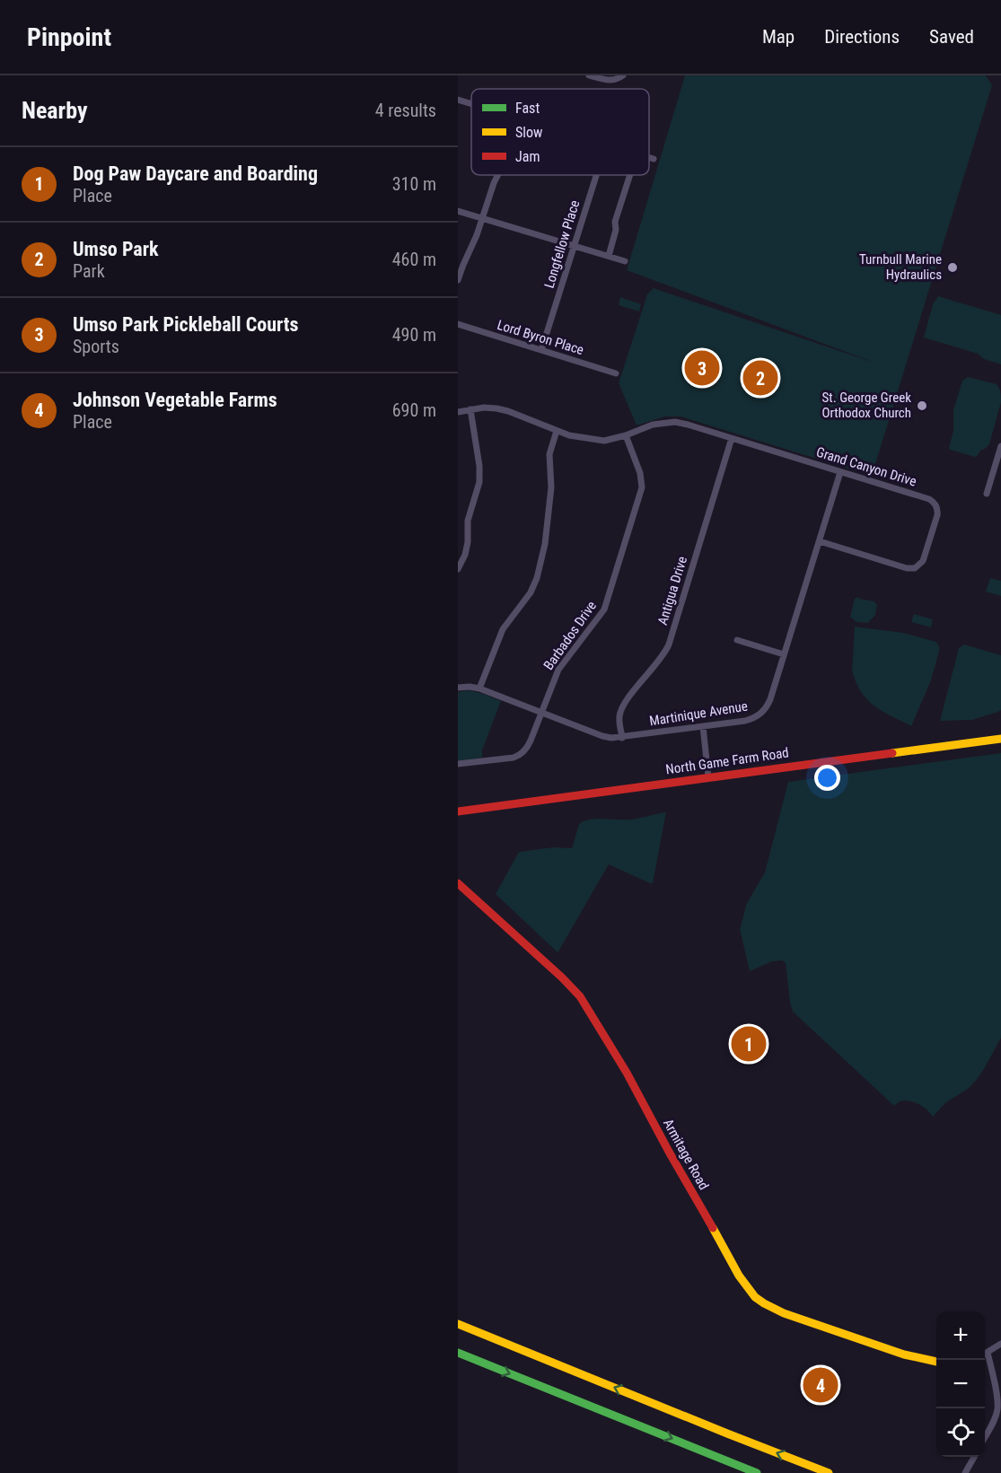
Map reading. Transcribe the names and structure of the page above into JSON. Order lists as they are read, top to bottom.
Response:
{
  "streets": {
    "main road": ["North Game Farm Road", "Armitage Road"],
    "street": [
      "Longfellow Place",
      "Lord Byron Place",
      "Grand Canyon Drive",
      "Antigua Drive",
      "Barbados Drive",
      "Martinique Avenue"
    ]
  },
  "crossings": [
    ["Longfellow Place", "Lord Byron Place"],
    ["Grand Canyon Drive", "Antigua Drive"],
    ["Grand Canyon Drive", "Barbados Drive"],
    ["Grand Canyon Drive", "Martinique Avenue"],
    ["Antigua Drive", "Martinique Avenue"],
    ["Barbados Drive", "Martinique Avenue"]
  ],
  "places": ["Turnbull Marine Hydraulics", "St. George Greek Orthodox Church"],
  "legend": ["Fast", "Slow", "Jam"],
  "page": {
    "header": "Pinpoint",
    "nav": ["Map", "Directions", "Saved"],
    "heading": ["Nearby", "4 results"],
    "list": [
      {
        "mark": "1",
        "name": "Dog Paw Daycare and Boarding",
        "note": "Place",
        "value": "310 m"
      },
      {
        "mark": "2",
        "name": "Umso Park",
        "note": "Park",
        "value": "460 m"
      },
      {
        "mark": "3",
        "name": "Umso Park Pickleball Courts",
        "note": "Sports",
        "value": "490 m"
      },
      {
        "mark": "4",
        "name": "Johnson Vegetable Farms",
        "note": "Place",
        "value": "690 m"
      }
    ],
    "pins": [
      "3",
      "2",
      "1",
      "4"
    ],
    "map_buttons": ["+", "−"]
  }
}
